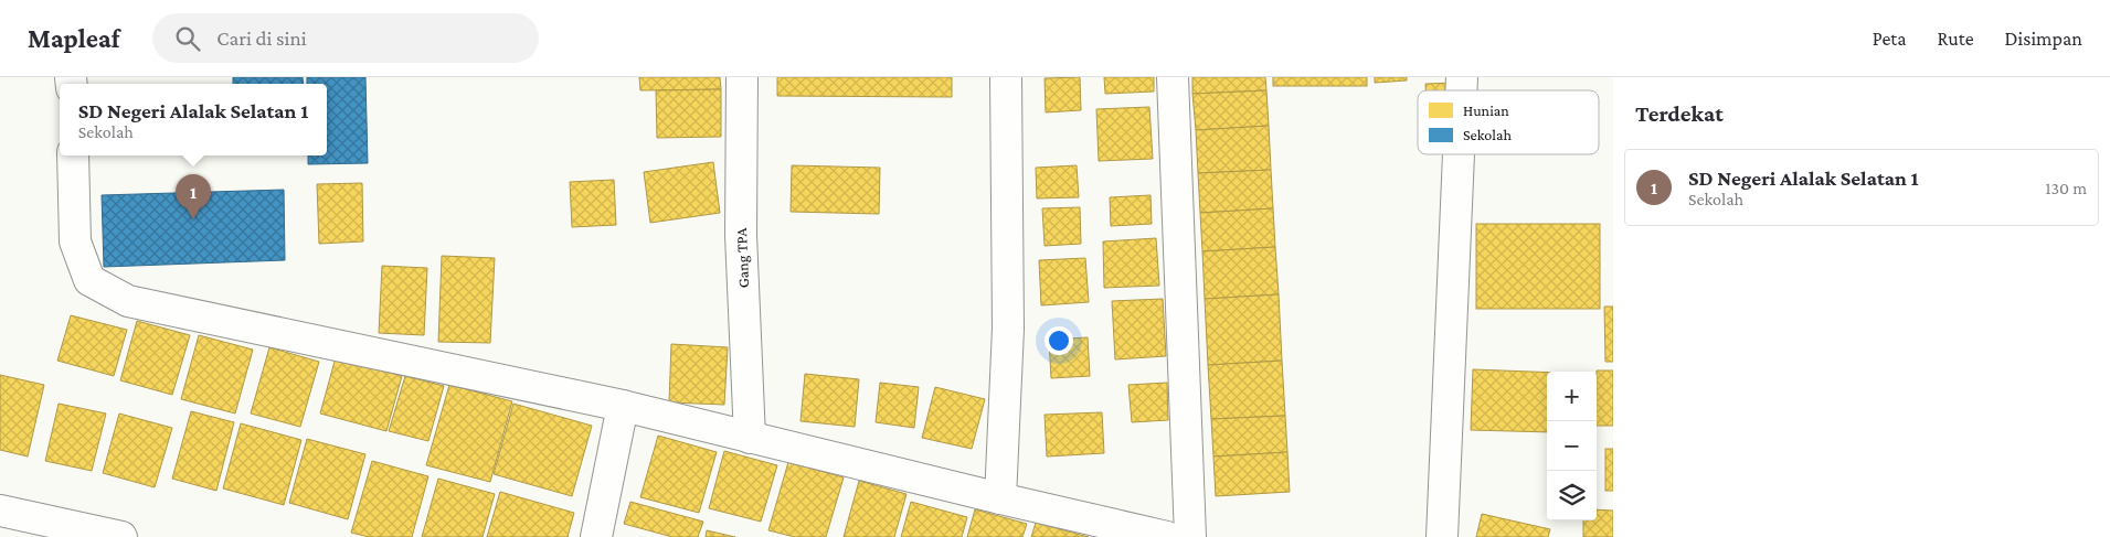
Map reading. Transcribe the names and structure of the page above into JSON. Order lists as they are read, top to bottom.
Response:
{
  "streets": {
    "street": ["Gang TPA"]
  },
  "legend": ["Hunian", "Sekolah"],
  "page": {
    "header": "Mapleaf",
    "search": "Cari di sini",
    "nav": ["Peta", "Rute", "Disimpan"],
    "heading": "Terdekat",
    "popup": ["SD Negeri Alalak Selatan 1", "Sekolah"],
    "list": [
      {
        "mark": "1",
        "name": "SD Negeri Alalak Selatan 1",
        "note": "Sekolah",
        "value": "130 m"
      }
    ],
    "pins": "1",
    "map_buttons": ["+", "−"]
  }
}
